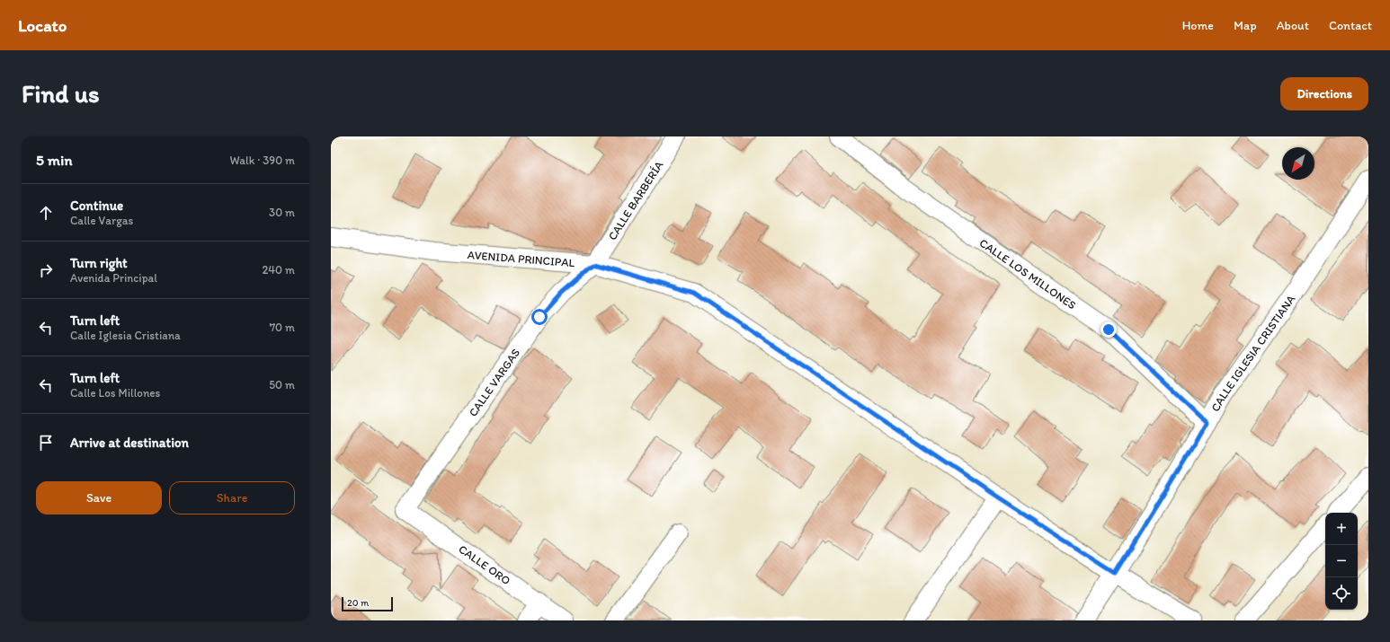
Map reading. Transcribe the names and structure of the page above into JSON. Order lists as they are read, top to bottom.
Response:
{
  "streets": {
    "street": [
      "CALLE BARBERÍA",
      "AVENIDA PRINCIPAL",
      "CALLE LOS MILLONES",
      "CALLE IGLESIA CRISTIANA",
      "CALLE VARGAS",
      "CALLE ORO"
    ]
  },
  "crossings": [
    ["CALLE BARBERÍA", "AVENIDA PRINCIPAL"],
    ["CALLE BARBERÍA", "CALLE VARGAS"],
    ["AVENIDA PRINCIPAL", "CALLE IGLESIA CRISTIANA"],
    ["AVENIDA PRINCIPAL", "CALLE VARGAS"],
    ["CALLE LOS MILLONES", "CALLE IGLESIA CRISTIANA"],
    ["CALLE VARGAS", "CALLE ORO"]
  ],
  "scale_bar": "20 m",
  "north": "bottom left",
  "page": {
    "header": "Locato",
    "nav": [
      "Home",
      "Map",
      "About",
      "Contact"
    ],
    "buttons": [
      "Directions",
      ["Save", "Share"]
    ],
    "title": "Find us",
    "heading": ["5 min", "Walk · 390 m"],
    "list": [
      ["Continue", "Calle Vargas", "30 m"],
      ["Turn right", "Avenida Principal", "240 m"],
      ["Turn left", "Calle Iglesia Cristiana", "70 m"],
      ["Turn left", "Calle Los Millones", "50 m"],
      "Arrive at destination"
    ],
    "map_buttons": ["+", "−"],
    "scale": "20 m"
  }
}
